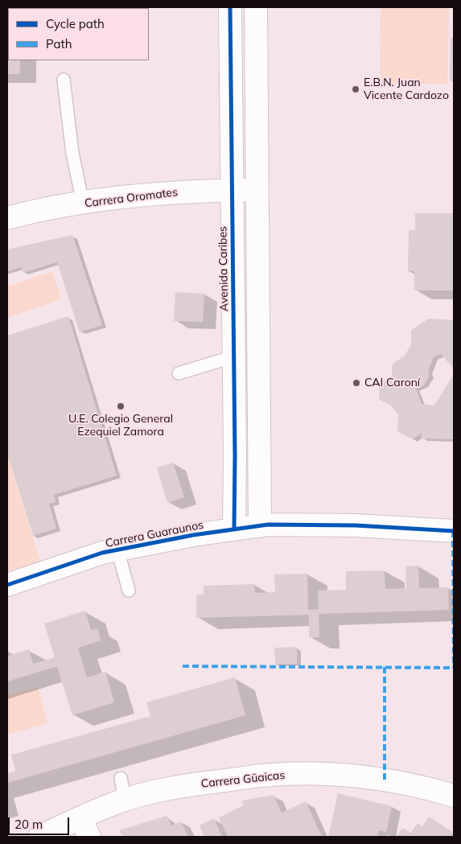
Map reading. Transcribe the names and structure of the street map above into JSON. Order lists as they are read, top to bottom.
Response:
{
  "streets": {
    "street": [
      "Carrera Oromates",
      "Avenida Caribes",
      "Carrera Guaraunos",
      "Carrera Güaicas"
    ]
  },
  "crossings": [
    ["Carrera Oromates", "Avenida Caribes"],
    ["Avenida Caribes", "Carrera Guaraunos"]
  ],
  "places": ["E.B.N. Juan Vicente Cardozo", "CAI Caroní", "U.E. Colegio General Ezequiel Zamora"],
  "legend": ["Cycle path", "Path"],
  "scale_bar": "20 m"
}
